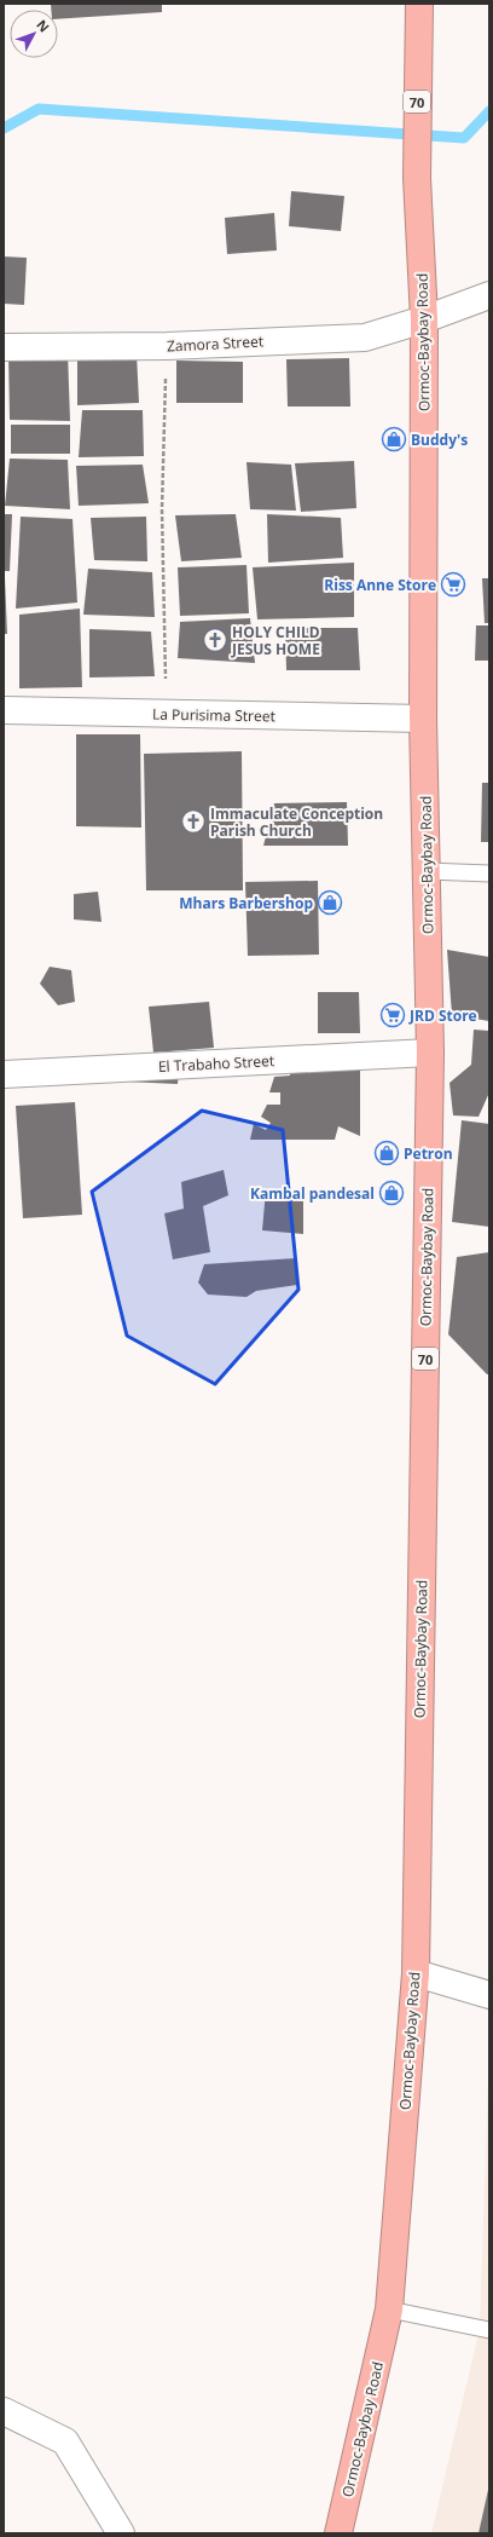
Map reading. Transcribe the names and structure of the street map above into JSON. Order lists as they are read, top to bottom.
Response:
{
  "streets": {
    "highway": ["70", "Ormoc-Baybay Road"],
    "street": ["Zamora Street", "La Purisima Street", "El Trabaho Street"]
  },
  "crossings": [
    ["Ormoc-Baybay Road", "Zamora Street"],
    ["Ormoc-Baybay Road", "La Purisima Street"],
    ["Ormoc-Baybay Road", "El Trabaho Street"]
  ],
  "places": {
    "shop": [
      "Buddy's",
      "Mhars Barbershop",
      "Petron",
      "Kambal pandesal"
    ],
    "supermarket": ["Riss Anne Store", "JRD Store"],
    "church": ["HOLY CHILD JESUS HOME", "Immaculate Conception Parish Church"]
  },
  "north": "top right"
}
